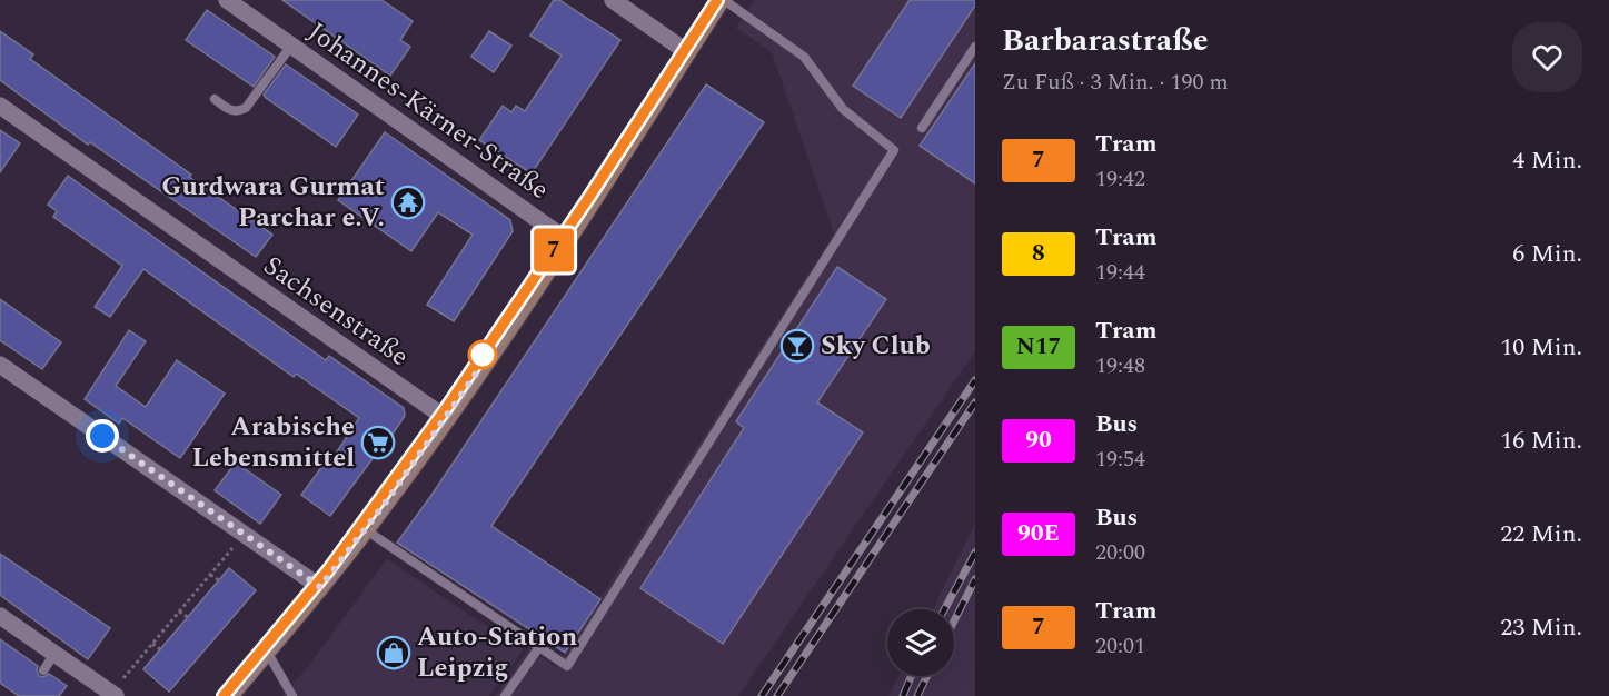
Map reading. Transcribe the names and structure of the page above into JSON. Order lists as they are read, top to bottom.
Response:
{
  "streets": {
    "street": ["Johannes-Kärner-Straße", "Sachsenstraße"]
  },
  "places": {
    "temple": ["Gurdwara Gurmat Parchar e.V."],
    "bar": ["Sky Club"],
    "supermarket": ["Arabische Lebensmittel"],
    "shop": ["Auto-Station Leipzig"]
  },
  "lines": ["tram line 7"],
  "page": {
    "on_map": "7",
    "heading": ["Barbarastraße", "Zu Fuß · 3 Min. · 190 m"],
    "list": [
      {
        "mark": "7",
        "name": "Tram",
        "note": "19:42",
        "value": "4 Min."
      },
      {
        "mark": "8",
        "name": "Tram",
        "note": "19:44",
        "value": "6 Min."
      },
      {
        "mark": "N17",
        "name": "Tram",
        "note": "19:48",
        "value": "10 Min."
      },
      {
        "mark": "90",
        "name": "Bus",
        "note": "19:54",
        "value": "16 Min."
      },
      {
        "mark": "90E",
        "name": "Bus",
        "note": "20:00",
        "value": "22 Min."
      },
      {
        "mark": "7",
        "name": "Tram",
        "note": "20:01",
        "value": "23 Min."
      }
    ]
  }
}
